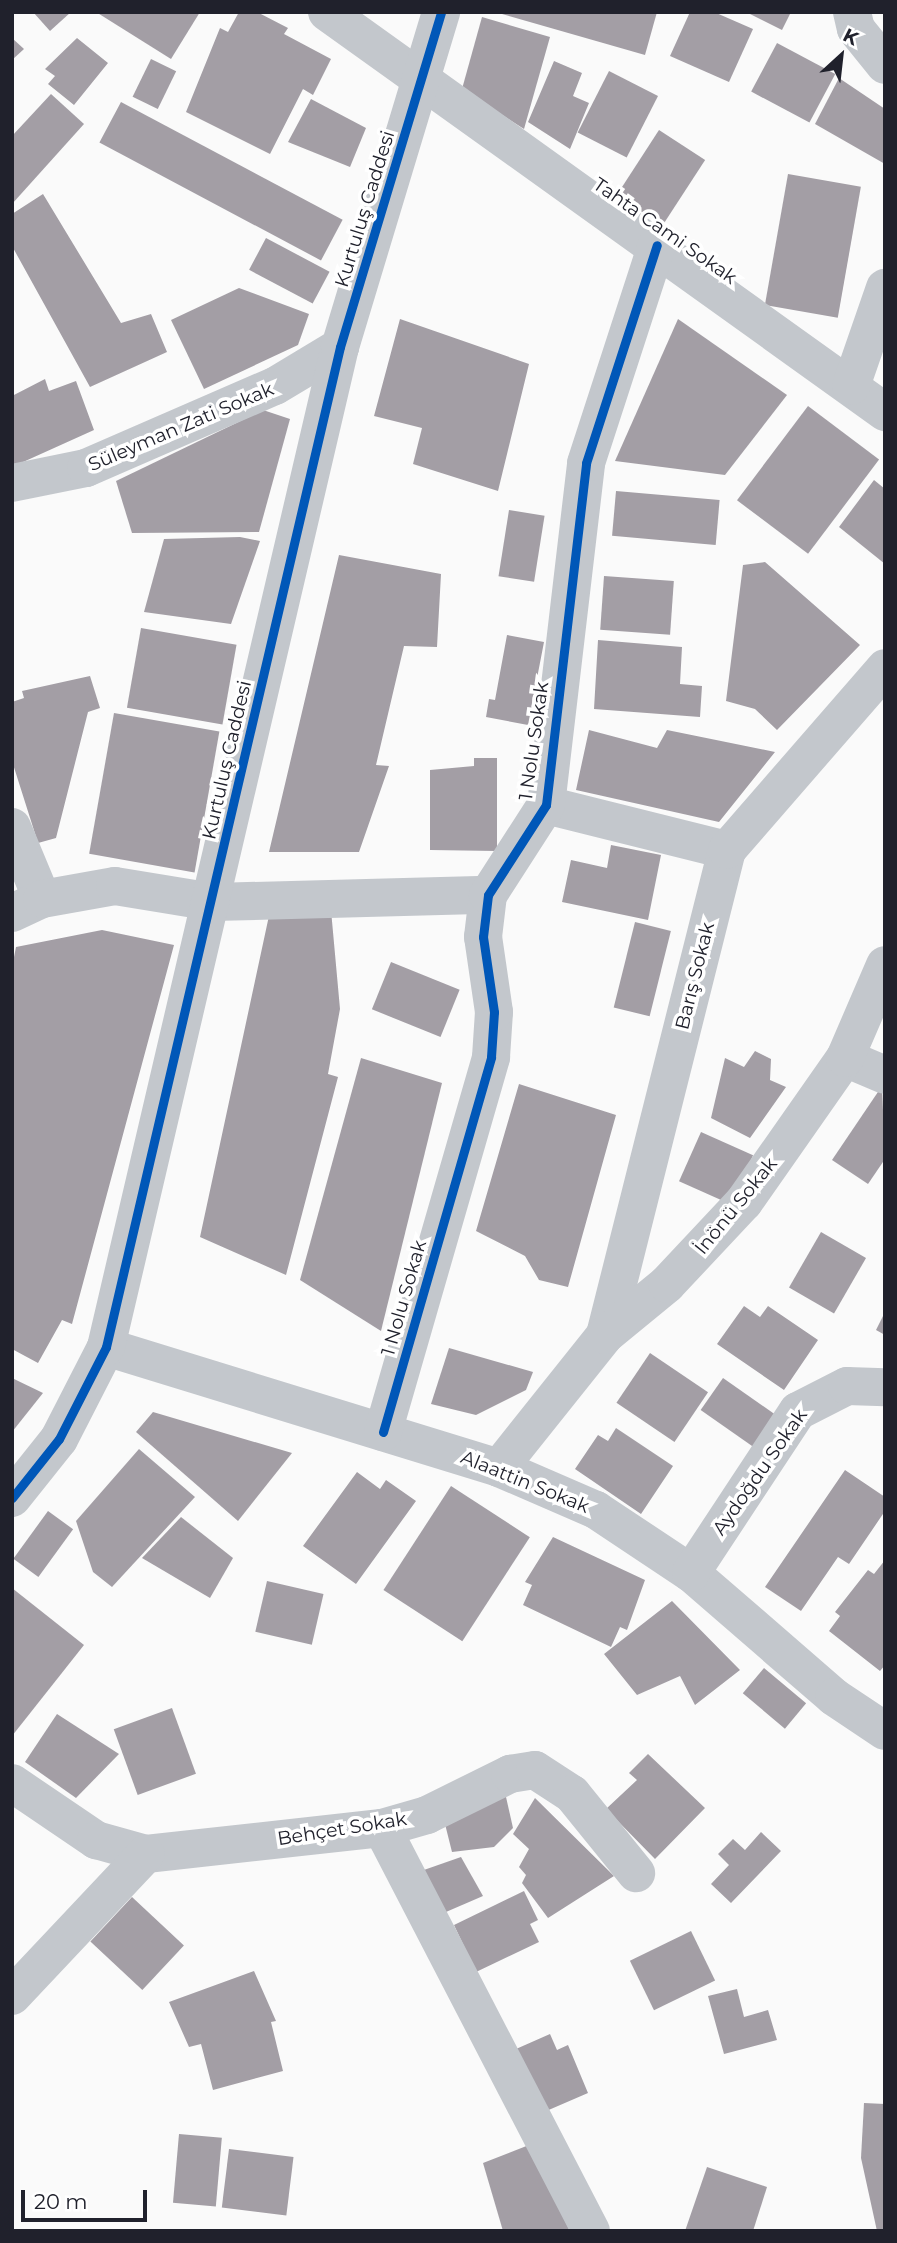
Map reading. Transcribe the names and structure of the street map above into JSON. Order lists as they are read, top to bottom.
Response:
{
  "streets": {
    "street": [
      "Kurtuluş Caddesi",
      "Tahta Cami Sokak",
      "Süleyman Zati Sokak",
      "1 Nolu Sokak",
      "Barış Sokak",
      "İnönü Sokak",
      "Aydoğdu Sokak",
      "Alaattin Sokak",
      "Behçet Sokak"
    ]
  },
  "crossings": [
    ["Kurtuluş Caddesi", "Tahta Cami Sokak"],
    ["Kurtuluş Caddesi", "Süleyman Zati Sokak"],
    ["Kurtuluş Caddesi", "Alaattin Sokak"],
    ["Tahta Cami Sokak", "1 Nolu Sokak"],
    ["1 Nolu Sokak", "Alaattin Sokak"],
    ["Barış Sokak", "İnönü Sokak"],
    ["İnönü Sokak", "Alaattin Sokak"],
    ["Aydoğdu Sokak", "Alaattin Sokak"]
  ],
  "scale_bar": "20 m",
  "north": "top right"
}
